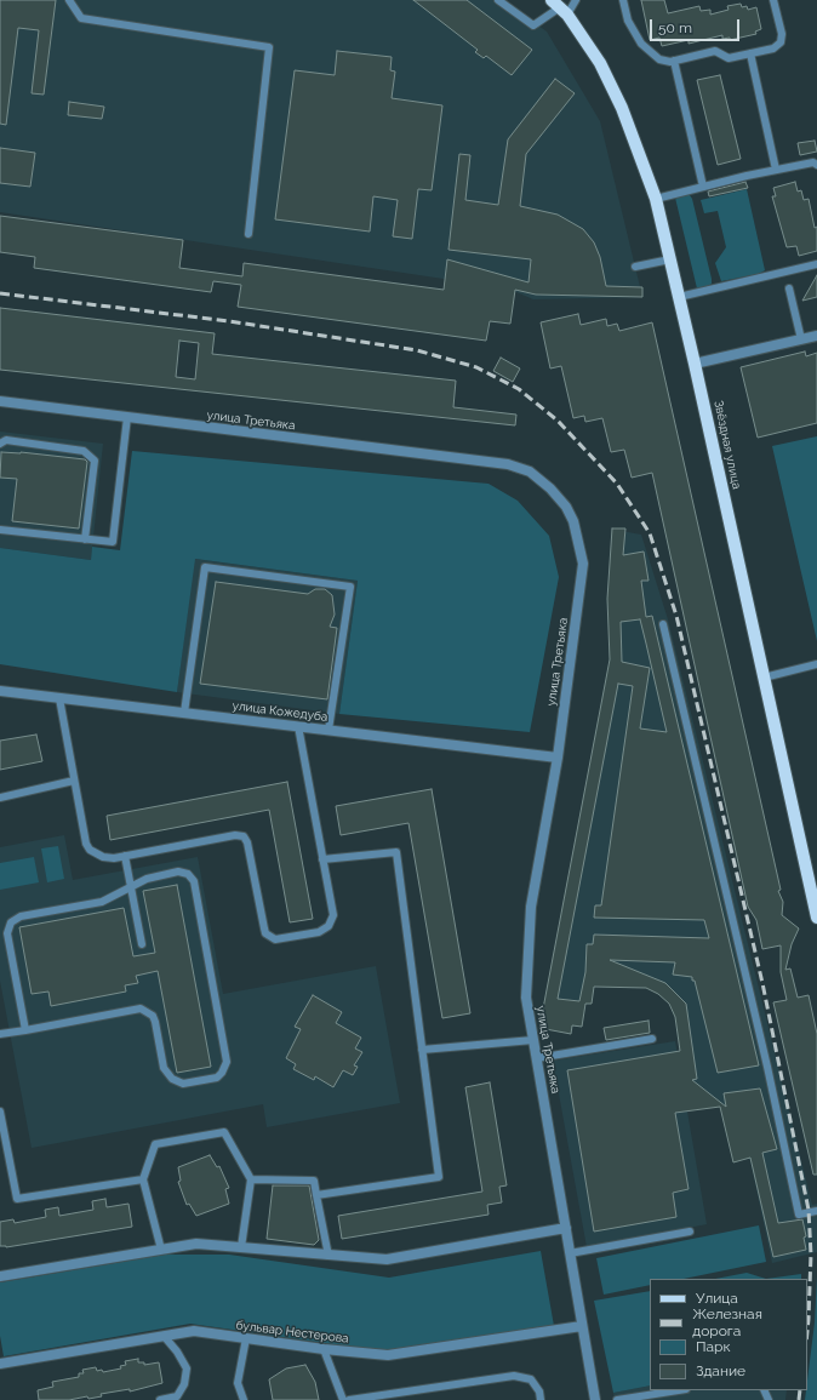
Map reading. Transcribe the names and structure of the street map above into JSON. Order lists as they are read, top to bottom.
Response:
{
  "streets": {
    "main road": ["Звёздная улица"],
    "street": ["улица Третьяка", "улица Кожедуба", "бульвар Нестерова"]
  },
  "crossings": [
    ["улица Третьяка", "улица Кожедуба"],
    ["улица Третьяка", "бульвар Нестерова"]
  ],
  "legend": [
    "Улица",
    "Железная дорога",
    "Парк",
    "Здание"
  ],
  "scale_bar": "50 m"
}
